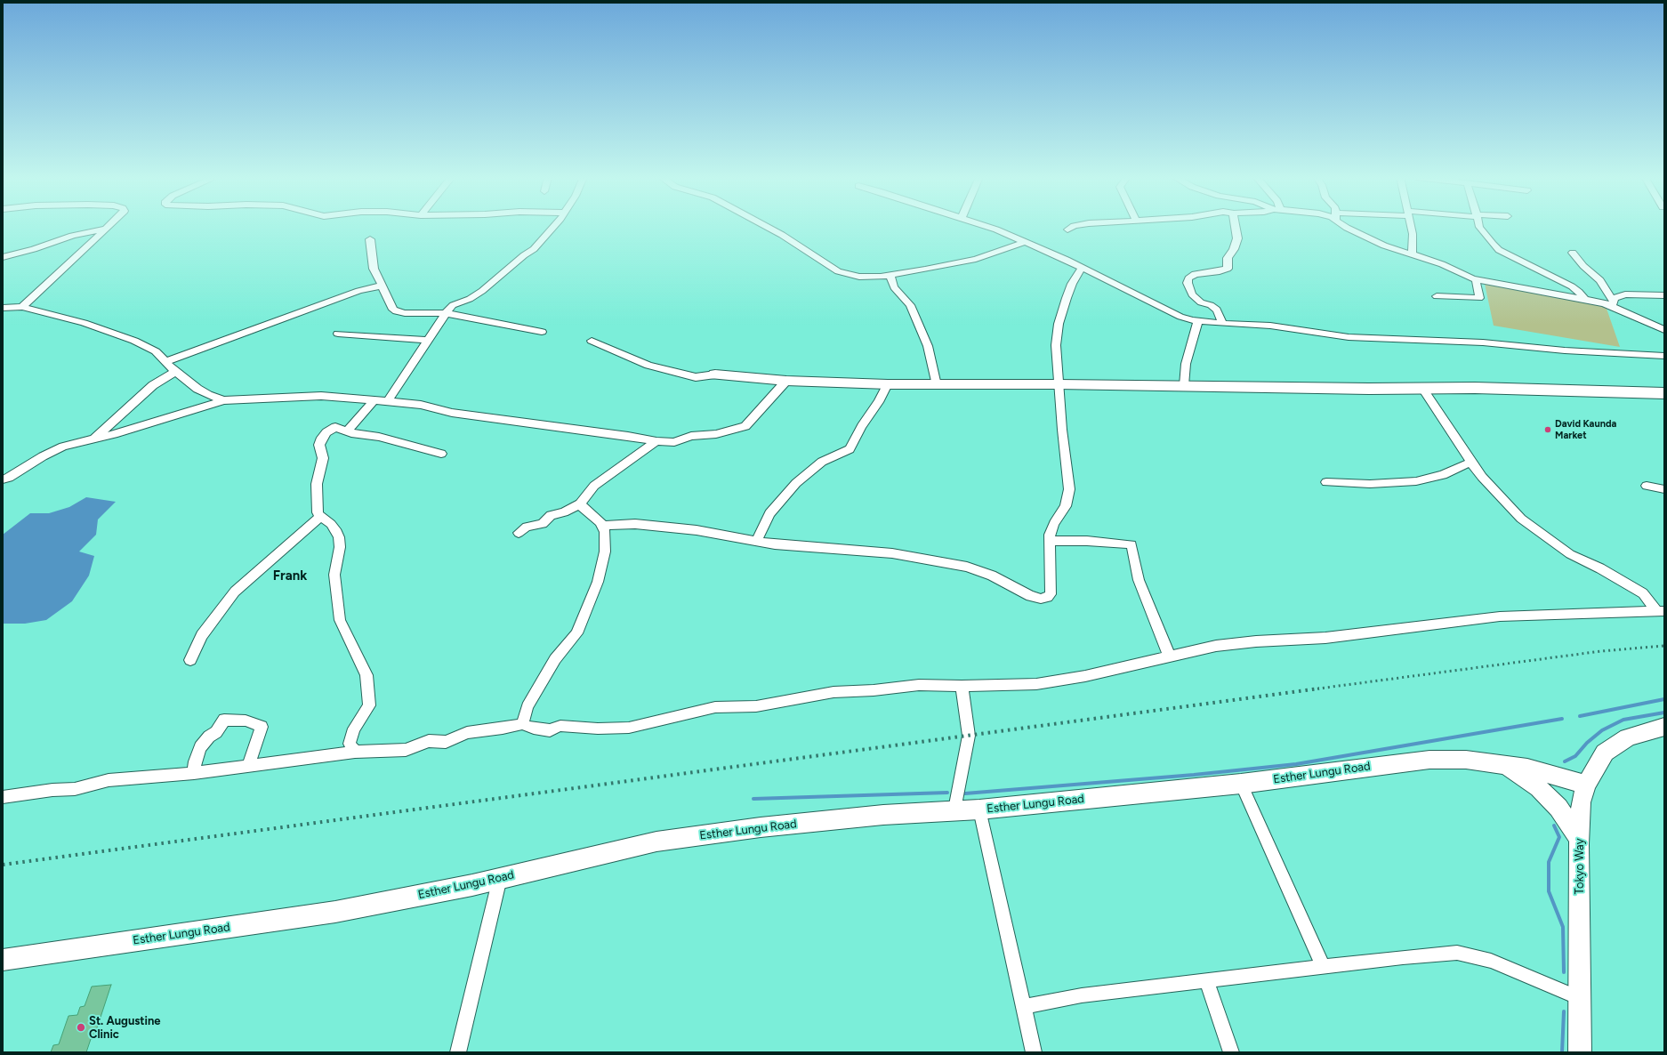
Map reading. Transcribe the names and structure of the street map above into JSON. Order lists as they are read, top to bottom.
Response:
{
  "streets": {
    "street": ["Esther Lungu Road", "Tokyo Way"]
  },
  "crossings": [
    ["Esther Lungu Road", "Tokyo Way"]
  ],
  "districts": ["Frank"],
  "places": ["David Kaunda Market", "St. Augustine Clinic"]
}
